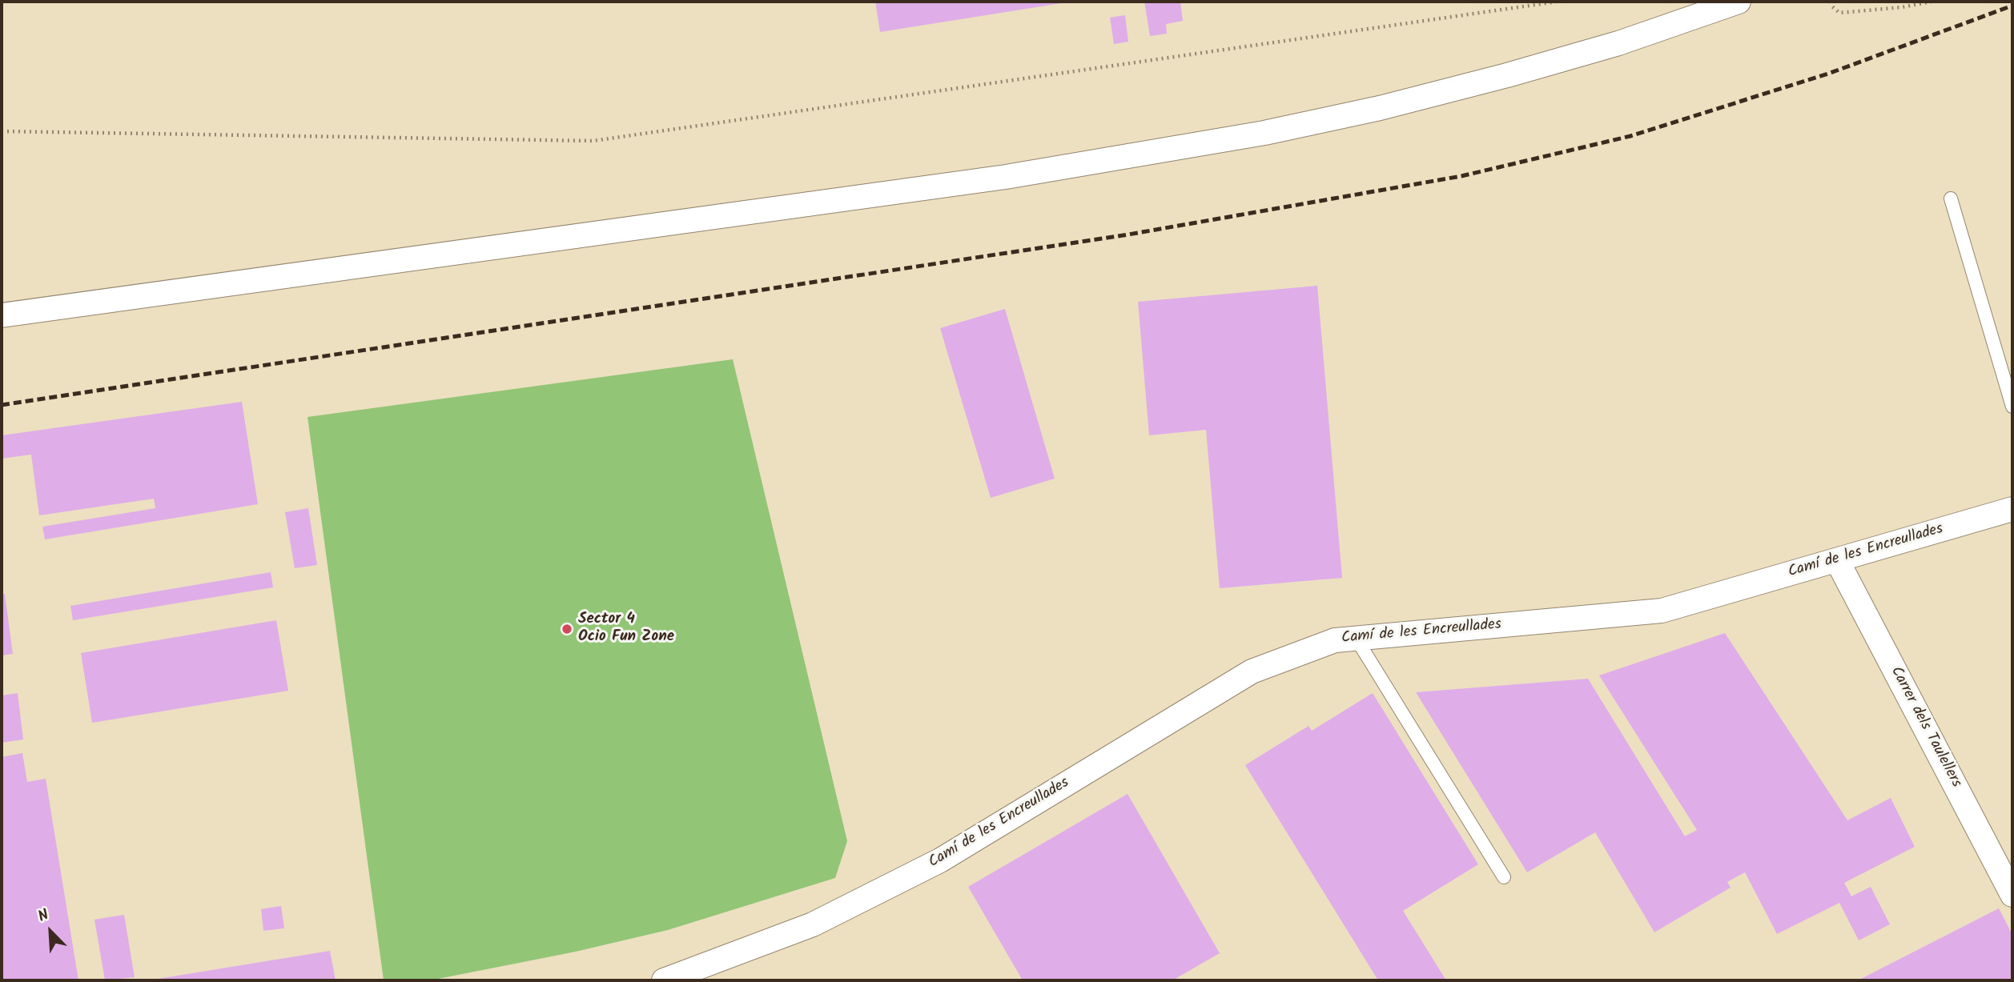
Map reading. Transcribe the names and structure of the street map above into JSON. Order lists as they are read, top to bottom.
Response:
{
  "streets": {
    "street": ["Camí de les Encreullades", "Carrer dels Taulellers"]
  },
  "crossings": [
    ["Camí de les Encreullades", "Carrer dels Taulellers"]
  ],
  "places": ["Sector 4 Ocio Fun Zone"],
  "north": "top left"
}
